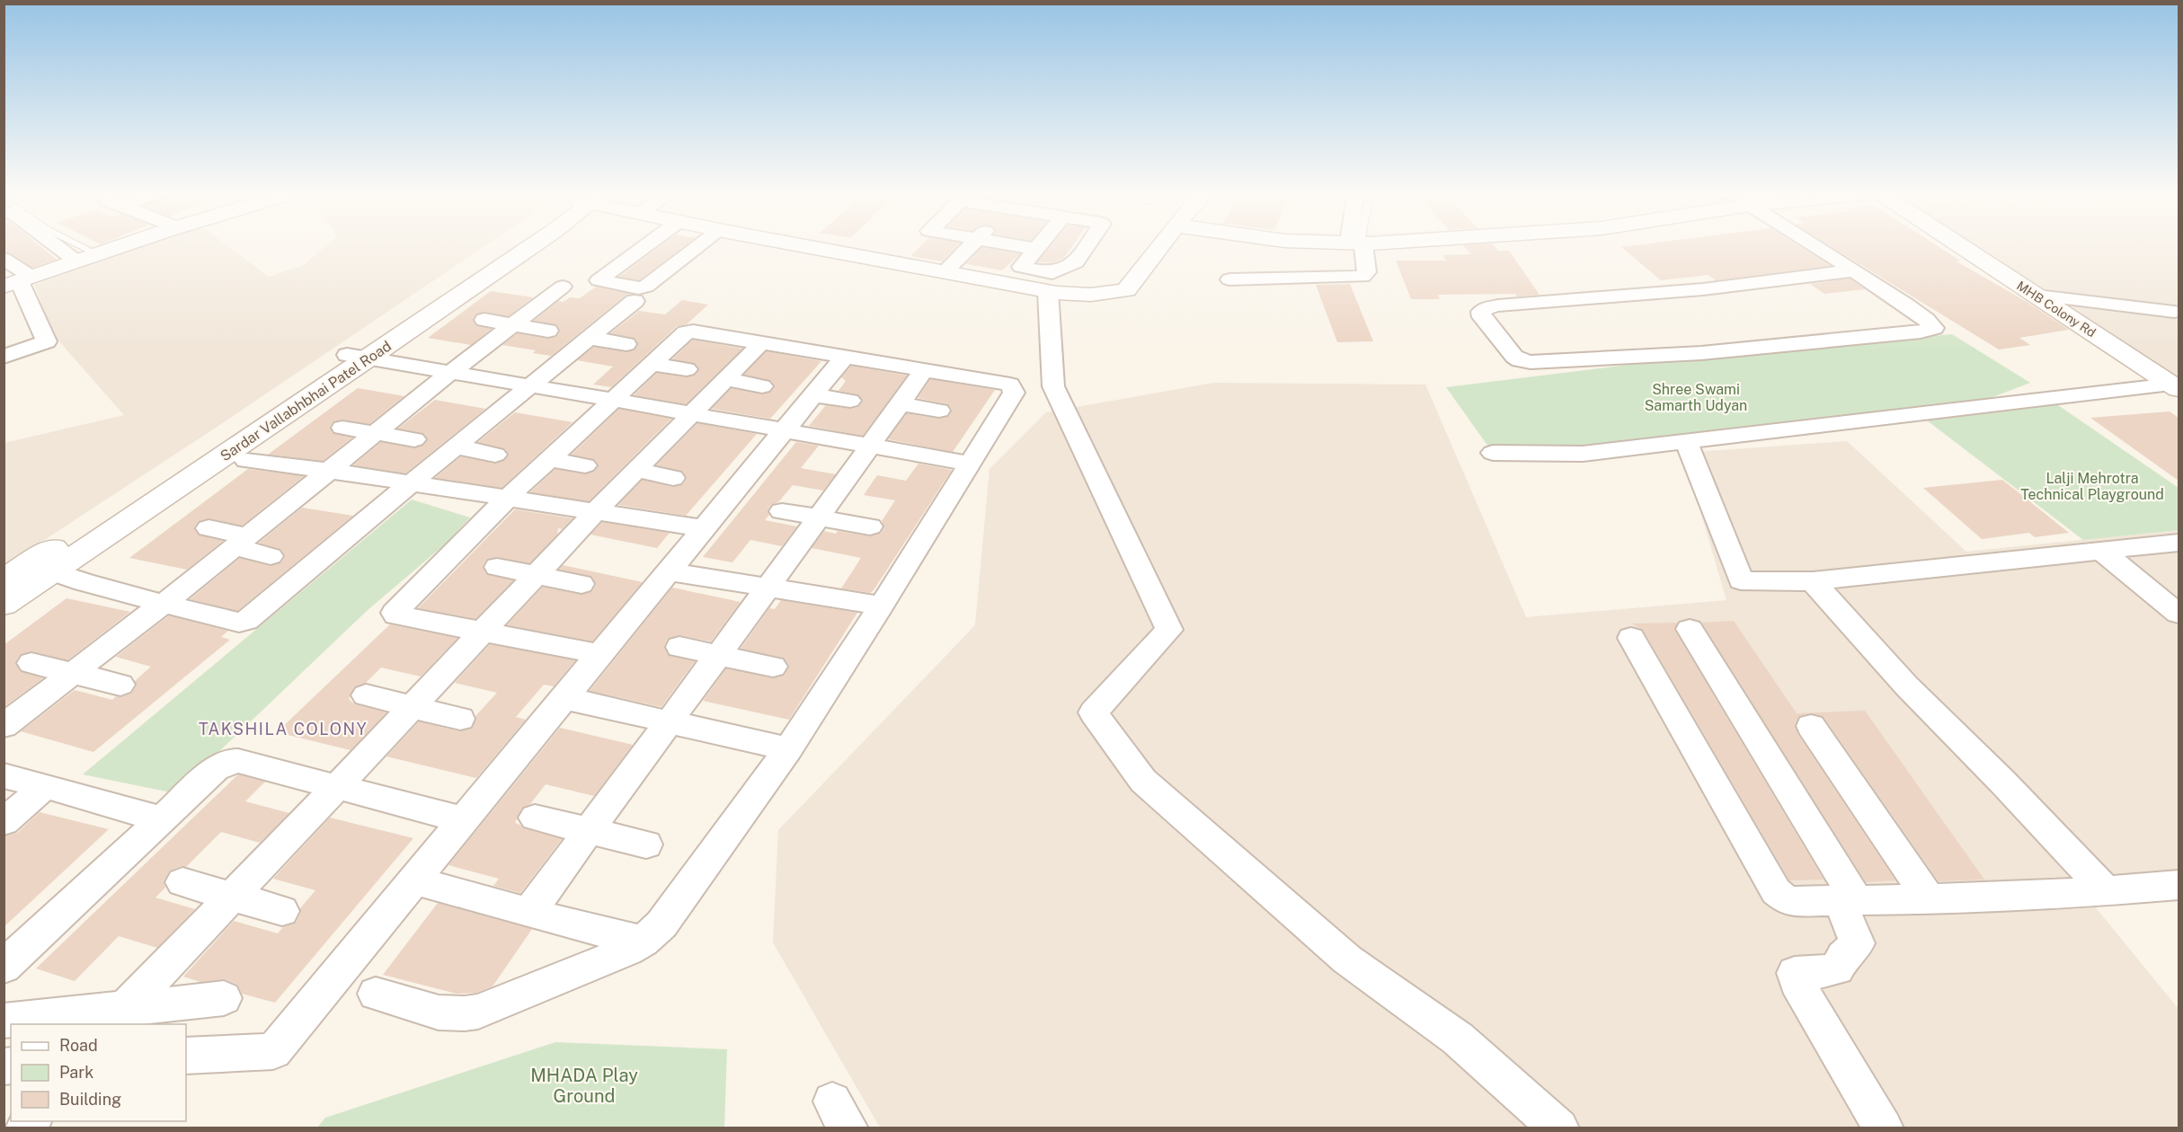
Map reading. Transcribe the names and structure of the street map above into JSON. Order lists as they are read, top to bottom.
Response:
{
  "streets": {
    "street": ["MHB Colony Rd", "Sardar Vallabhbhai Patel Road"]
  },
  "districts": ["TAKSHILA COLONY"],
  "parks": ["Shree Swami Samarth Udyan", "Lalji Mehrotra Technical Playground", "MHADA Play Ground"],
  "legend": ["Road", "Park", "Building"]
}
